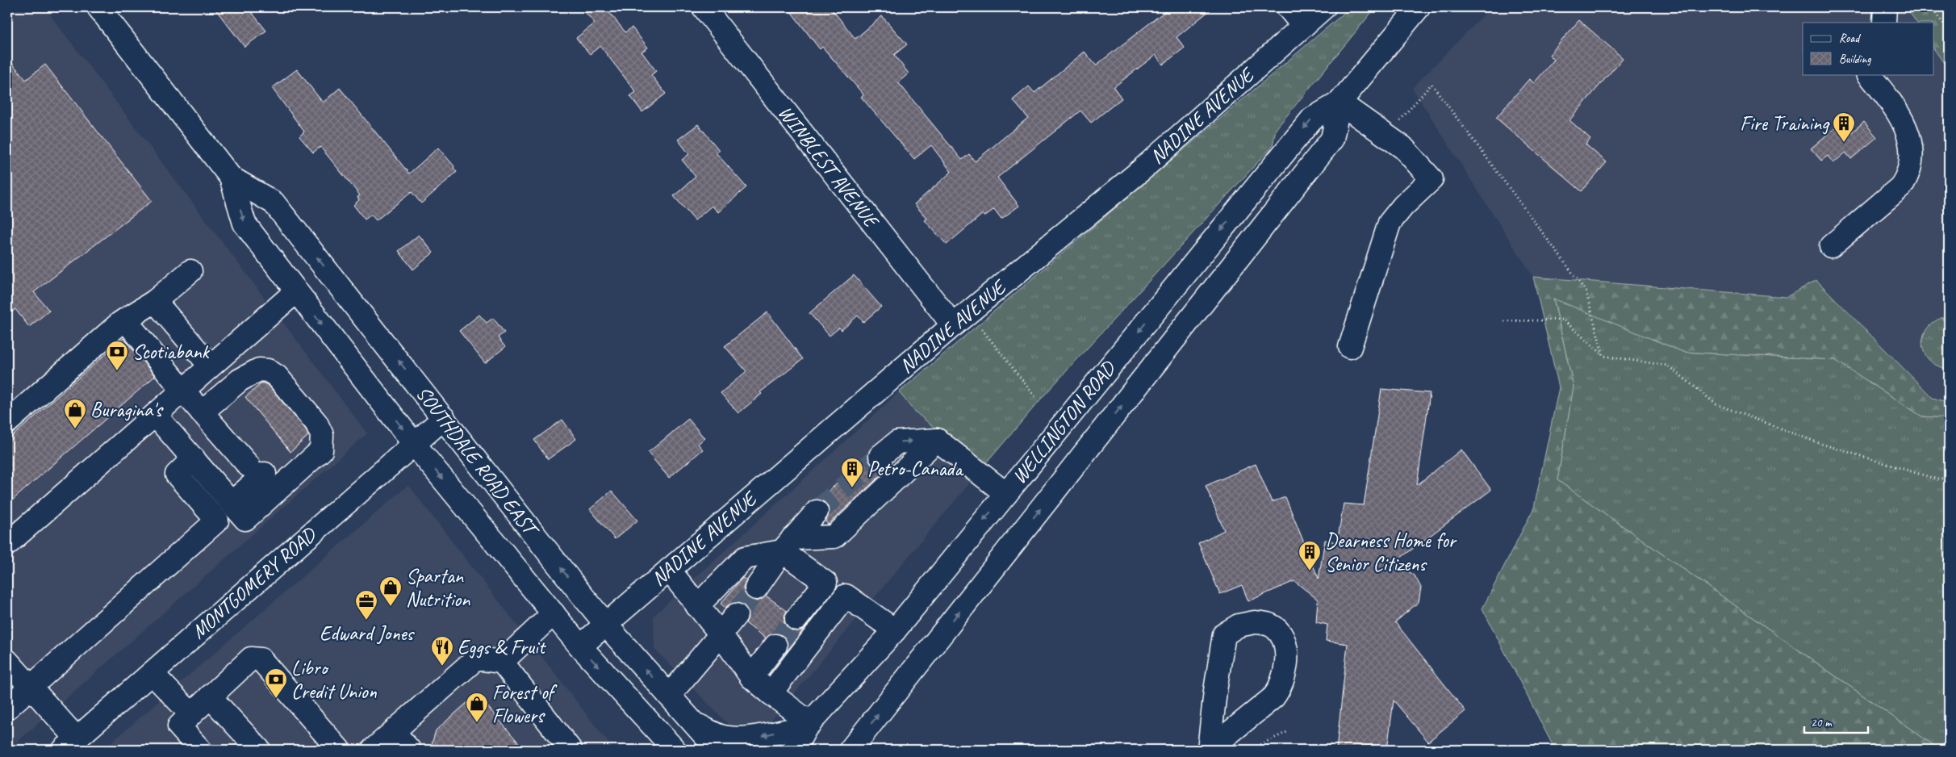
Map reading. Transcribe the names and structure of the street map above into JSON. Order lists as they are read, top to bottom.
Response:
{
  "streets": {
    "main road": [
      "NADINE AVENUE",
      "WINBLEST AVENUE",
      "WELLINGTON ROAD",
      "SOUTHDALE ROAD EAST",
      "MONTGOMERY ROAD"
    ]
  },
  "crossings": [
    ["NADINE AVENUE", "WINBLEST AVENUE"],
    ["NADINE AVENUE", "SOUTHDALE ROAD EAST"],
    ["SOUTHDALE ROAD EAST", "MONTGOMERY ROAD"]
  ],
  "places": {
    "building": ["Fire Training", "Petro-Canada", "Dearness Home for Senior Citizens"],
    "bank": ["Scotiabank", "Libro Credit Union"],
    "shop": ["Buragina's", "Spartan Nutrition", "Forest of Flowers"],
    "office": ["Edward Jones"],
    "restaurant": ["Eggs & Fruit"]
  },
  "legend": ["Road", "Building"],
  "scale_bar": "20 m"
}
